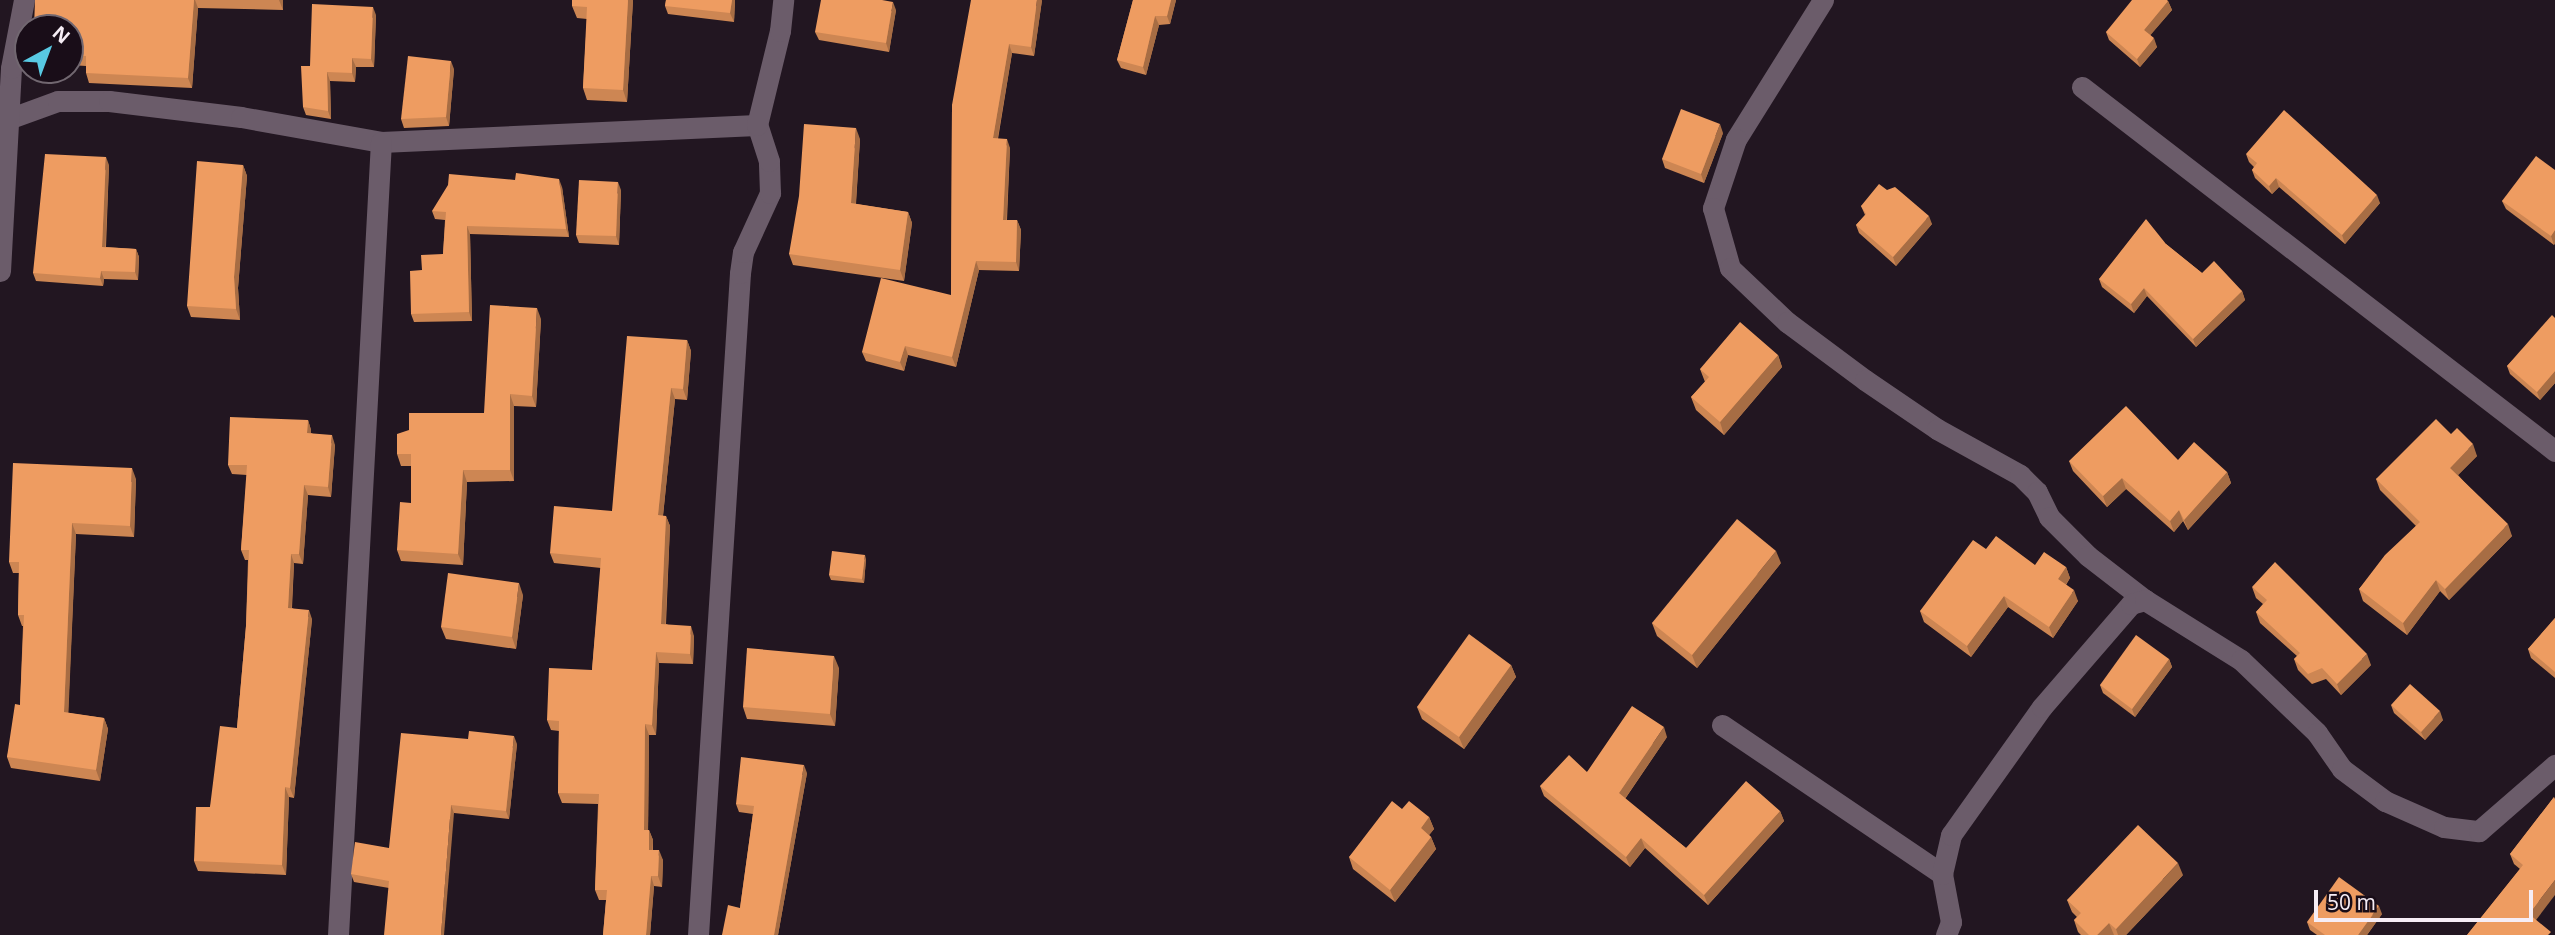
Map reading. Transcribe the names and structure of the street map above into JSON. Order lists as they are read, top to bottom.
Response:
{
  "scale_bar": "50 m",
  "north": "top right"
}
